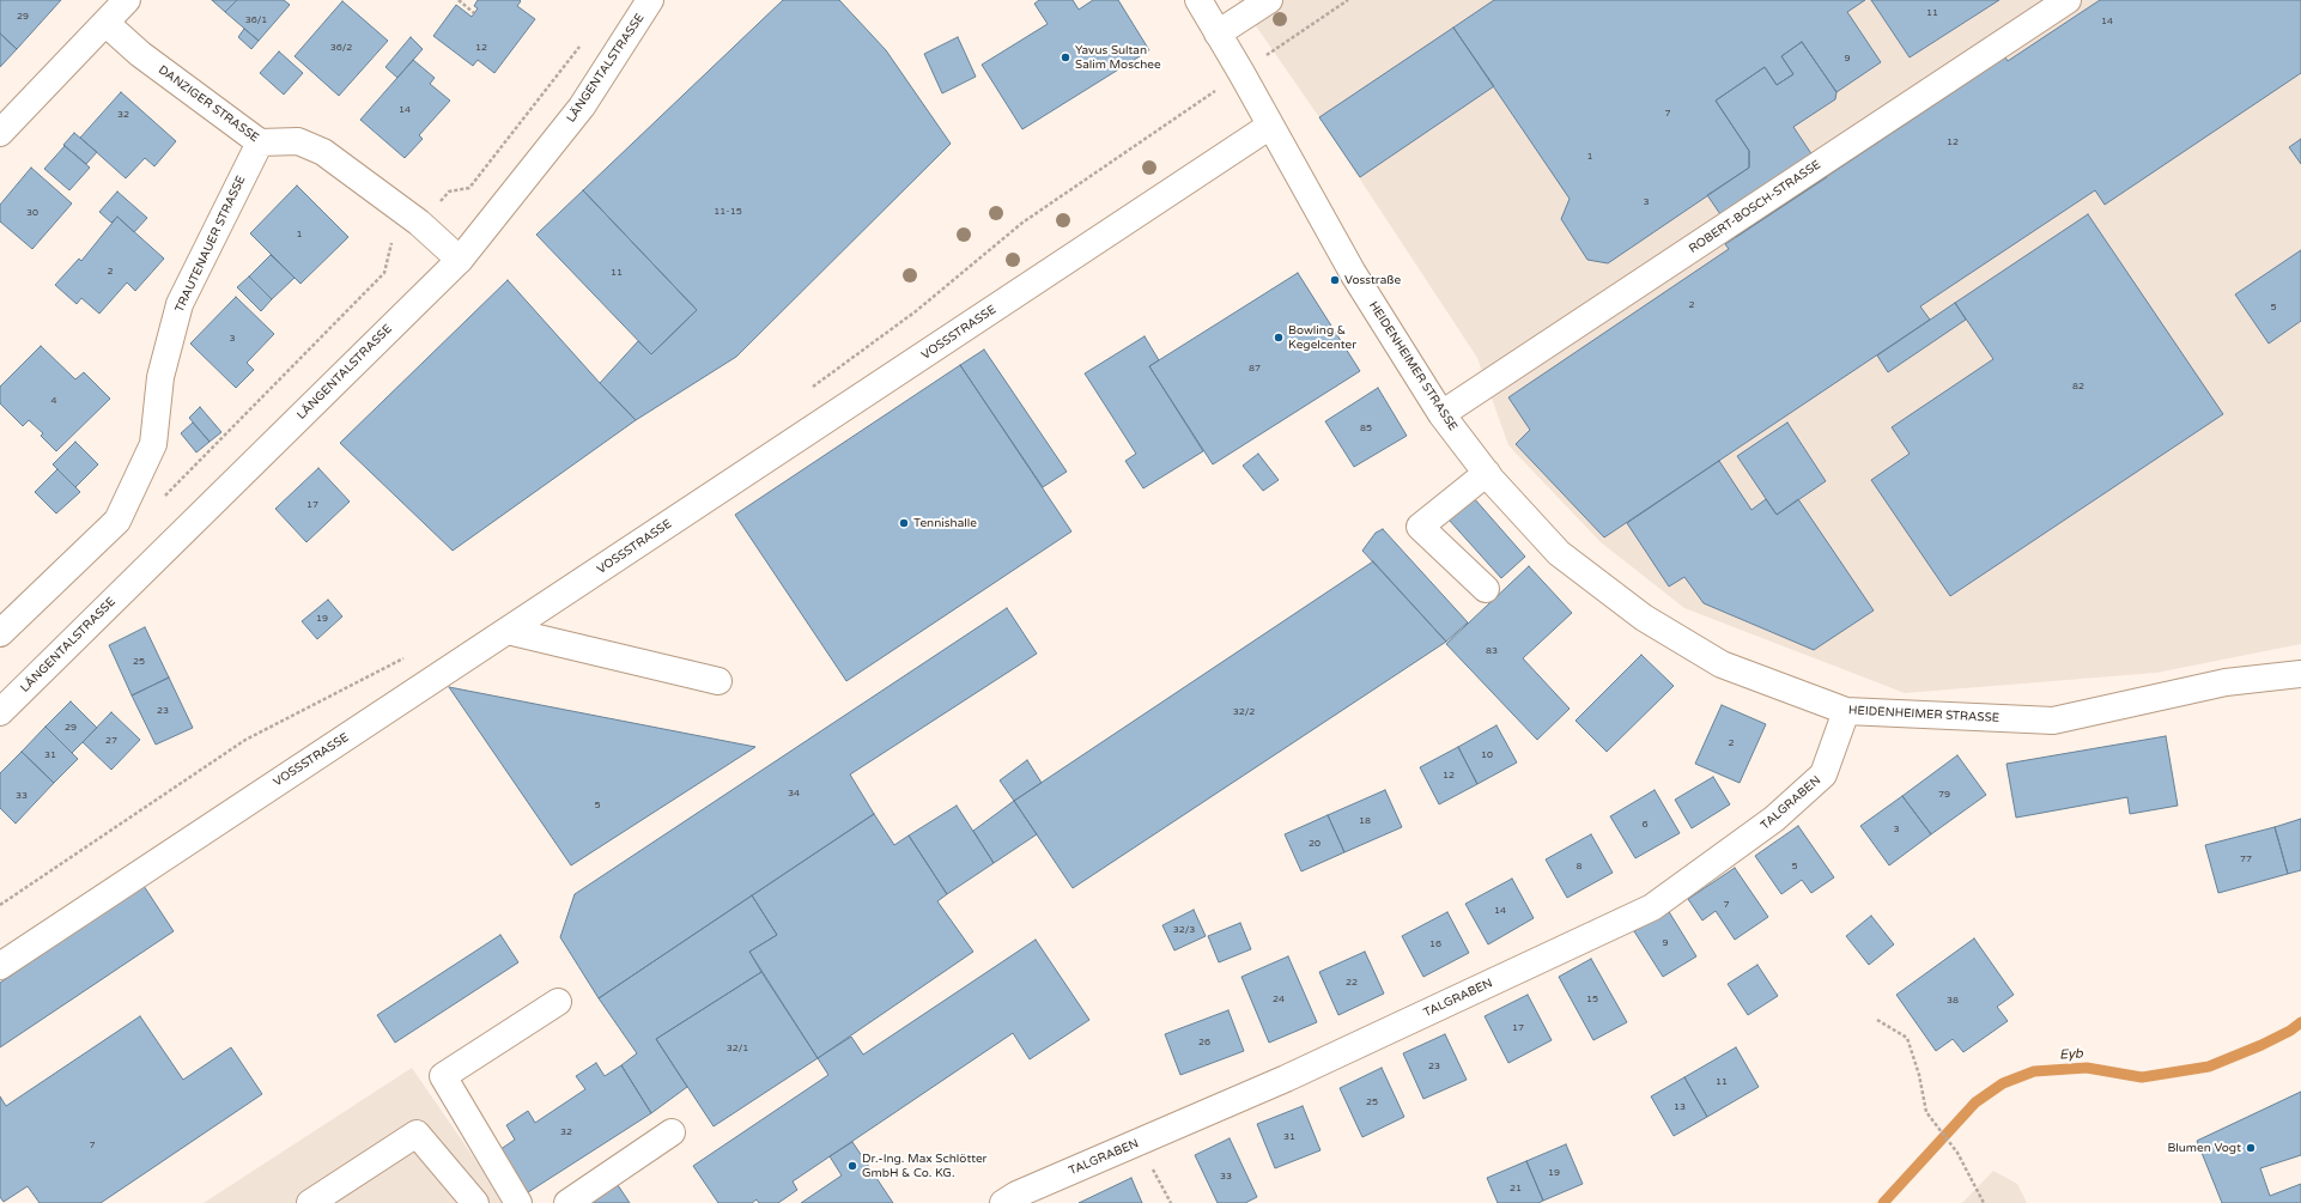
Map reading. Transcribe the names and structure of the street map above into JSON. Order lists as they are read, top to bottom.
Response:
{
  "streets": {
    "street": [
      "LÄNGENTALSTRASSE",
      "DANZIGER STRASSE",
      "ROBERT-BOSCH-STRASSE",
      "TRAUTENAUER STRASSE",
      "VOSSSTRASSE",
      "HEIDENHEIMER STRASSE",
      "TALGRABEN"
    ]
  },
  "crossings": [
    ["LÄNGENTALSTRASSE", "DANZIGER STRASSE"],
    ["DANZIGER STRASSE", "TRAUTENAUER STRASSE"],
    ["ROBERT-BOSCH-STRASSE", "HEIDENHEIMER STRASSE"],
    ["VOSSSTRASSE", "HEIDENHEIMER STRASSE"],
    ["HEIDENHEIMER STRASSE", "TALGRABEN"]
  ],
  "water": ["Eyb"],
  "places": [
    "Yavus Sultan Salim Moschee",
    "Vosstraße",
    "Bowling & Kegelcenter",
    "Tennishalle",
    "Blumen Vogt",
    "Dr.-Ing. Max Schlötter GmbH & Co. KG."
  ],
  "house_numbers": [
    "11",
    "29",
    "36/1",
    "14",
    "36/2",
    "12",
    "9",
    "14",
    "7",
    "32",
    "12",
    "1",
    "3",
    "11-15",
    "30",
    "1",
    "2",
    "11",
    "2",
    "5",
    "3",
    "87",
    "82",
    "4",
    "85",
    "17",
    "19",
    "83",
    "25",
    "23",
    "32/2",
    "29",
    "27",
    "2",
    "31",
    "10",
    "12",
    "34",
    "79",
    "33",
    "5",
    "18",
    "6",
    "3",
    "20",
    "77",
    "8",
    "5",
    "7",
    "14",
    "32/3",
    "9",
    "16",
    "22",
    "24",
    "15",
    "38",
    "17",
    "26",
    "32/1",
    "23",
    "11",
    "25",
    "13",
    "32",
    "31",
    "7",
    "19",
    "33",
    "21"
  ]
}
